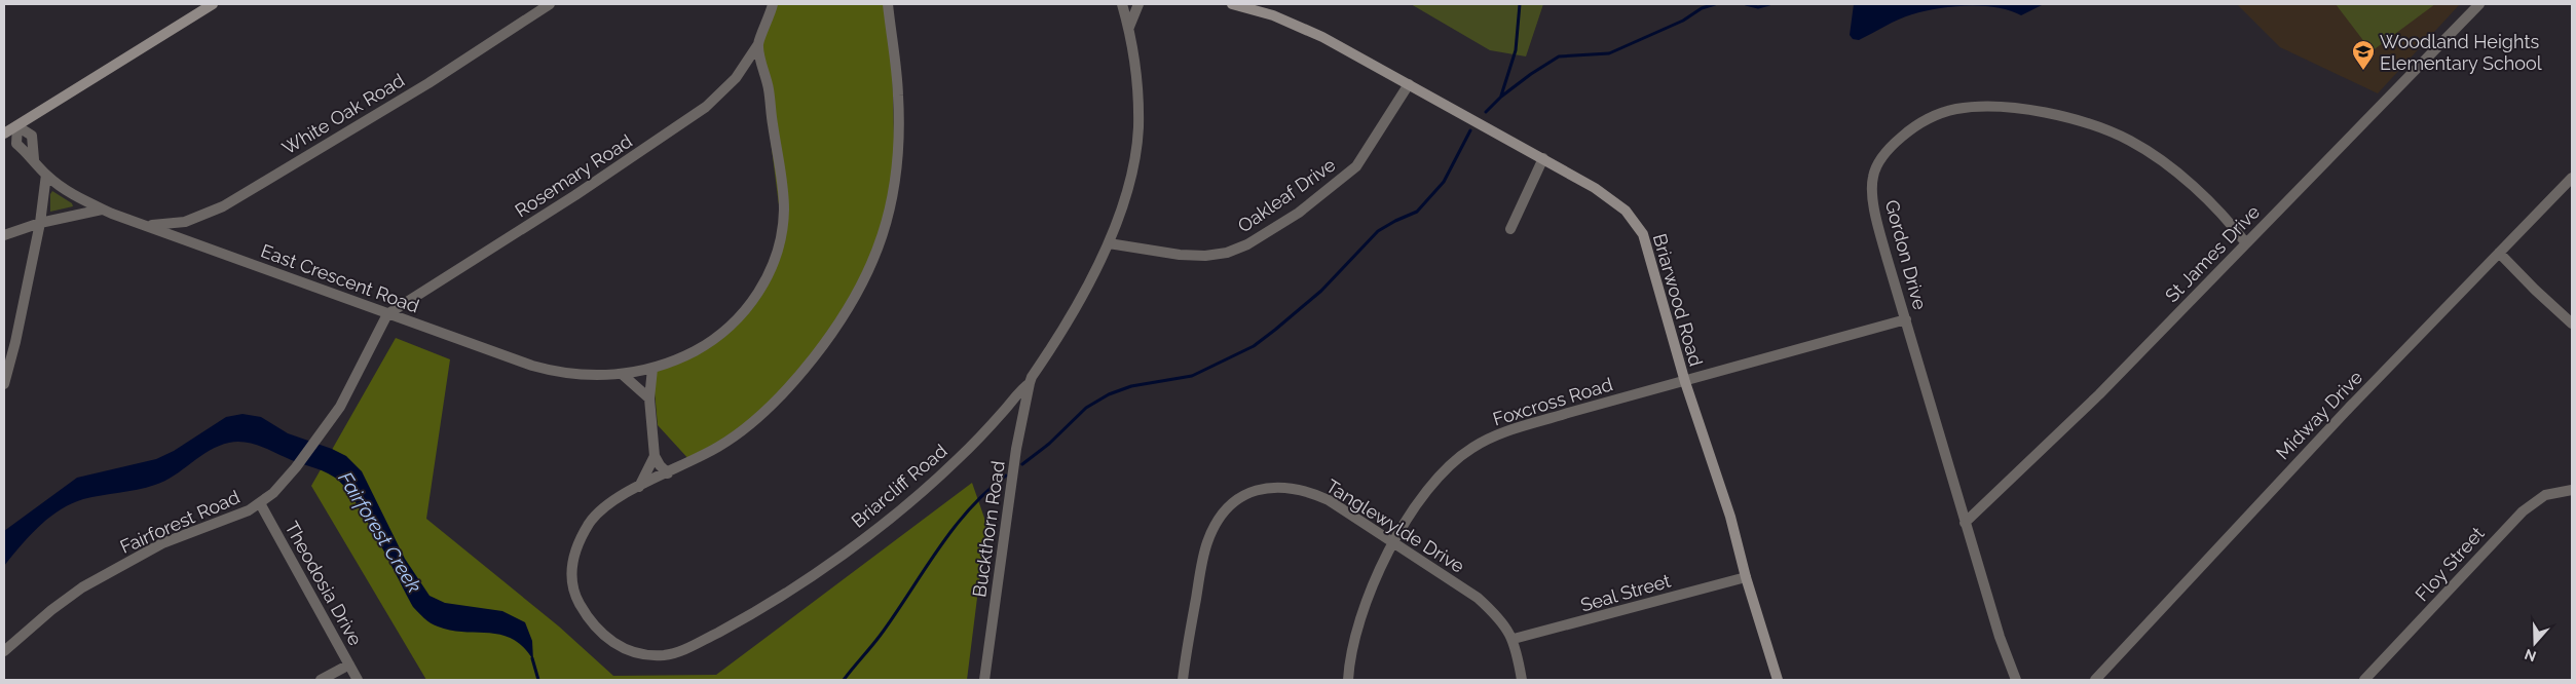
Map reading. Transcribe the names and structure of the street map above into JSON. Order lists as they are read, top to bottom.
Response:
{
  "streets": {
    "street": [
      "White Oak Road",
      "Rosemary Road",
      "Oakleaf Drive",
      "St James Drive",
      "Gordon Drive",
      "East Crescent Road",
      "Briarwood Road",
      "Foxcross Road",
      "Midway Drive",
      "Briarcliff Road",
      "Fairforest Road",
      "Tanglewylde Drive",
      "Buckthorn Road",
      "Floy Street",
      "Theodosia Drive",
      "Seal Street"
    ]
  },
  "crossings": [
    ["White Oak Road", "East Crescent Road"],
    ["Rosemary Road", "East Crescent Road"],
    ["Rosemary Road", "Fairforest Road"],
    ["Oakleaf Drive", "Briarwood Road"],
    ["Oakleaf Drive", "Briarcliff Road"],
    ["St James Drive", "Gordon Drive"],
    ["Gordon Drive", "Foxcross Road"],
    ["East Crescent Road", "Fairforest Road"],
    ["Briarwood Road", "Foxcross Road"],
    ["Briarwood Road", "Seal Street"],
    ["Foxcross Road", "Tanglewylde Drive"],
    ["Briarcliff Road", "Buckthorn Road"],
    ["Fairforest Road", "Theodosia Drive"],
    ["Tanglewylde Drive", "Seal Street"]
  ],
  "water": ["Fairforest Creek"],
  "places": {
    "school or university": ["Woodland Heights Elementary School"]
  },
  "north": "bottom"
}
